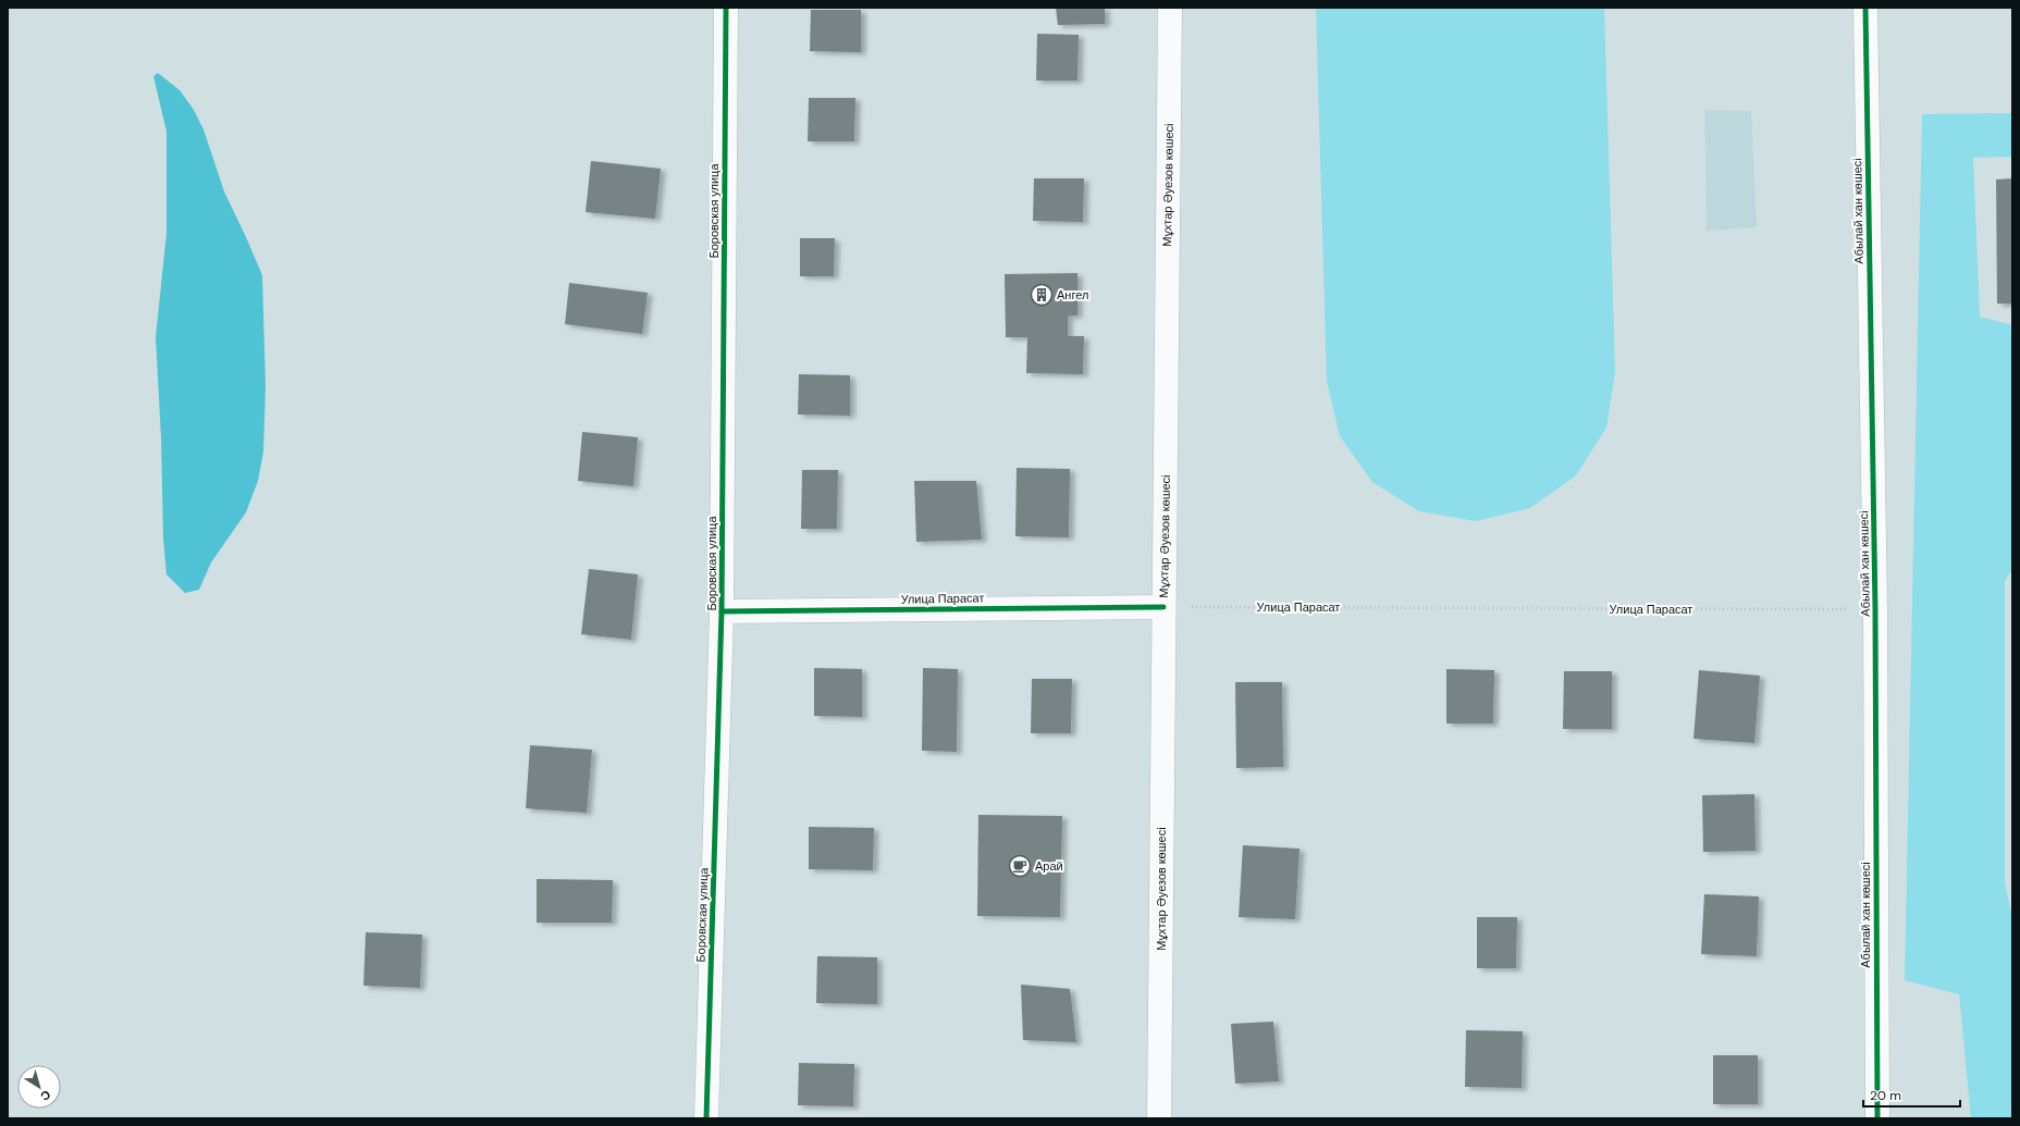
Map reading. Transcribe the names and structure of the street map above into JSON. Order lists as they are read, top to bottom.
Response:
{
  "streets": {
    "street": [
      "Мұхтар Әуезов көшесі",
      "Боровская улица",
      "Абылай хан көшесі",
      "Улица Парасат"
    ]
  },
  "crossings": [
    ["Мұхтар Әуезов көшесі", "Улица Парасат"],
    ["Боровская улица", "Улица Парасат"],
    ["Абылай хан көшесі", "Улица Парасат"]
  ],
  "places": {
    "building": ["Ангел"],
    "cafe": ["Арай"]
  },
  "scale_bar": "20 m",
  "north": "bottom right"
}
